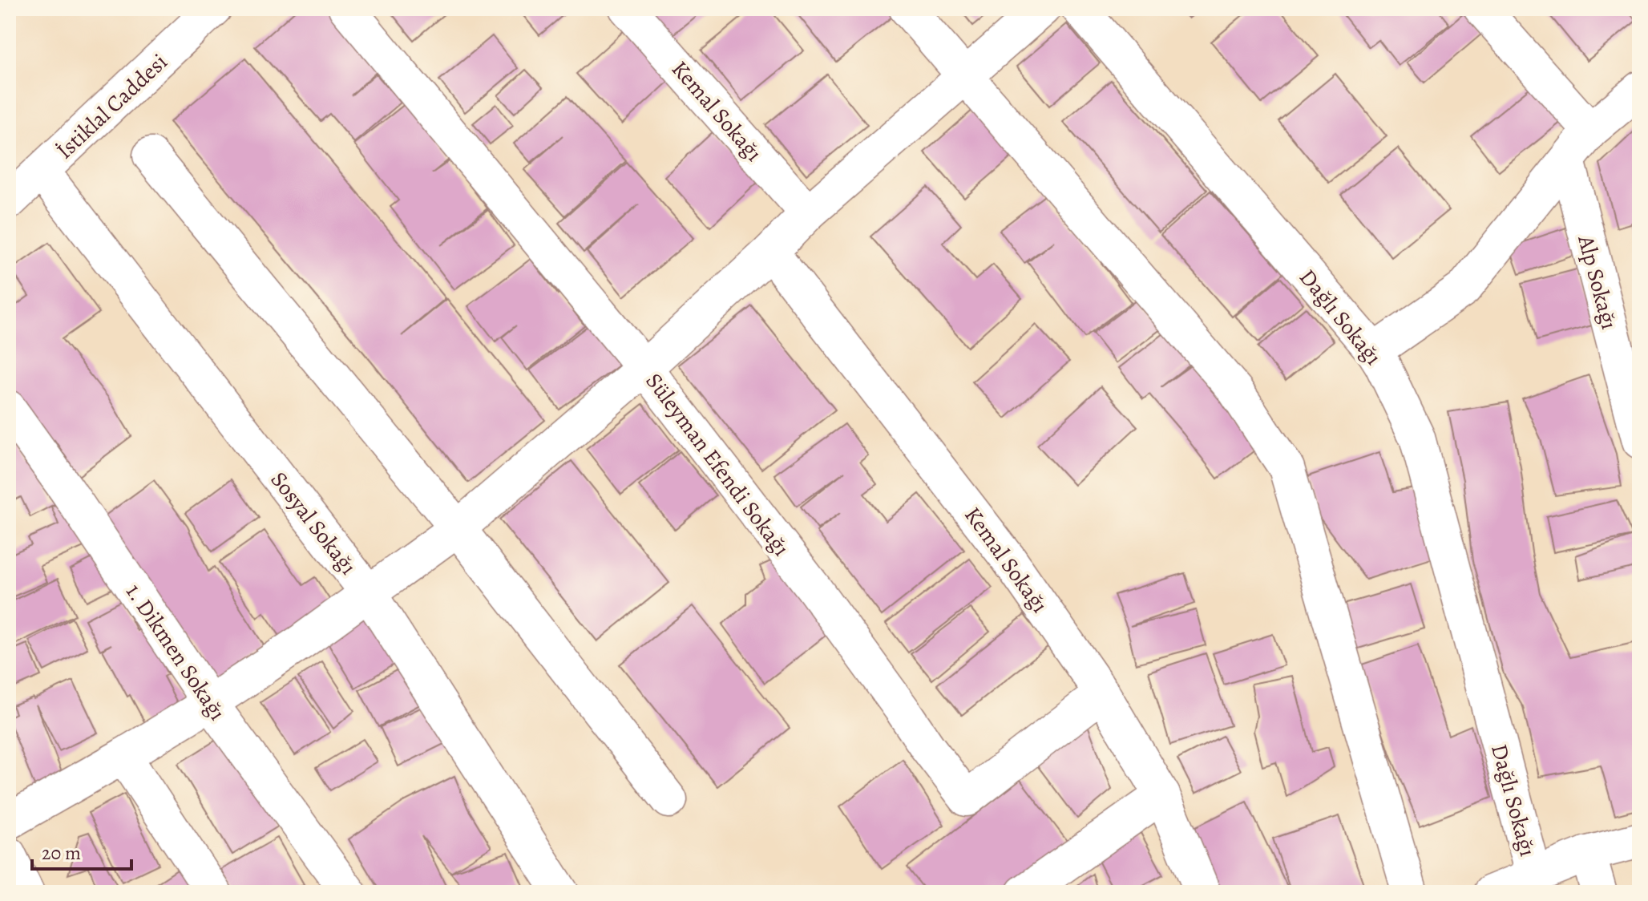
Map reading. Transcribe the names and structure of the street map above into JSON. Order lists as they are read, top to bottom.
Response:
{
  "streets": {
    "street": [
      "İstiklal Caddesi",
      "Kemal Sokağı",
      "Alp Sokağı",
      "Dağlı Sokağı",
      "Süleyman Efendi Sokağı",
      "Sosyal Sokağı",
      "1. Dikmen Sokağı"
    ]
  },
  "crossings": [
    ["İstiklal Caddesi", "Sosyal Sokağı"],
    ["Kemal Sokağı", "Süleyman Efendi Sokağı"]
  ],
  "scale_bar": "20 m"
}
